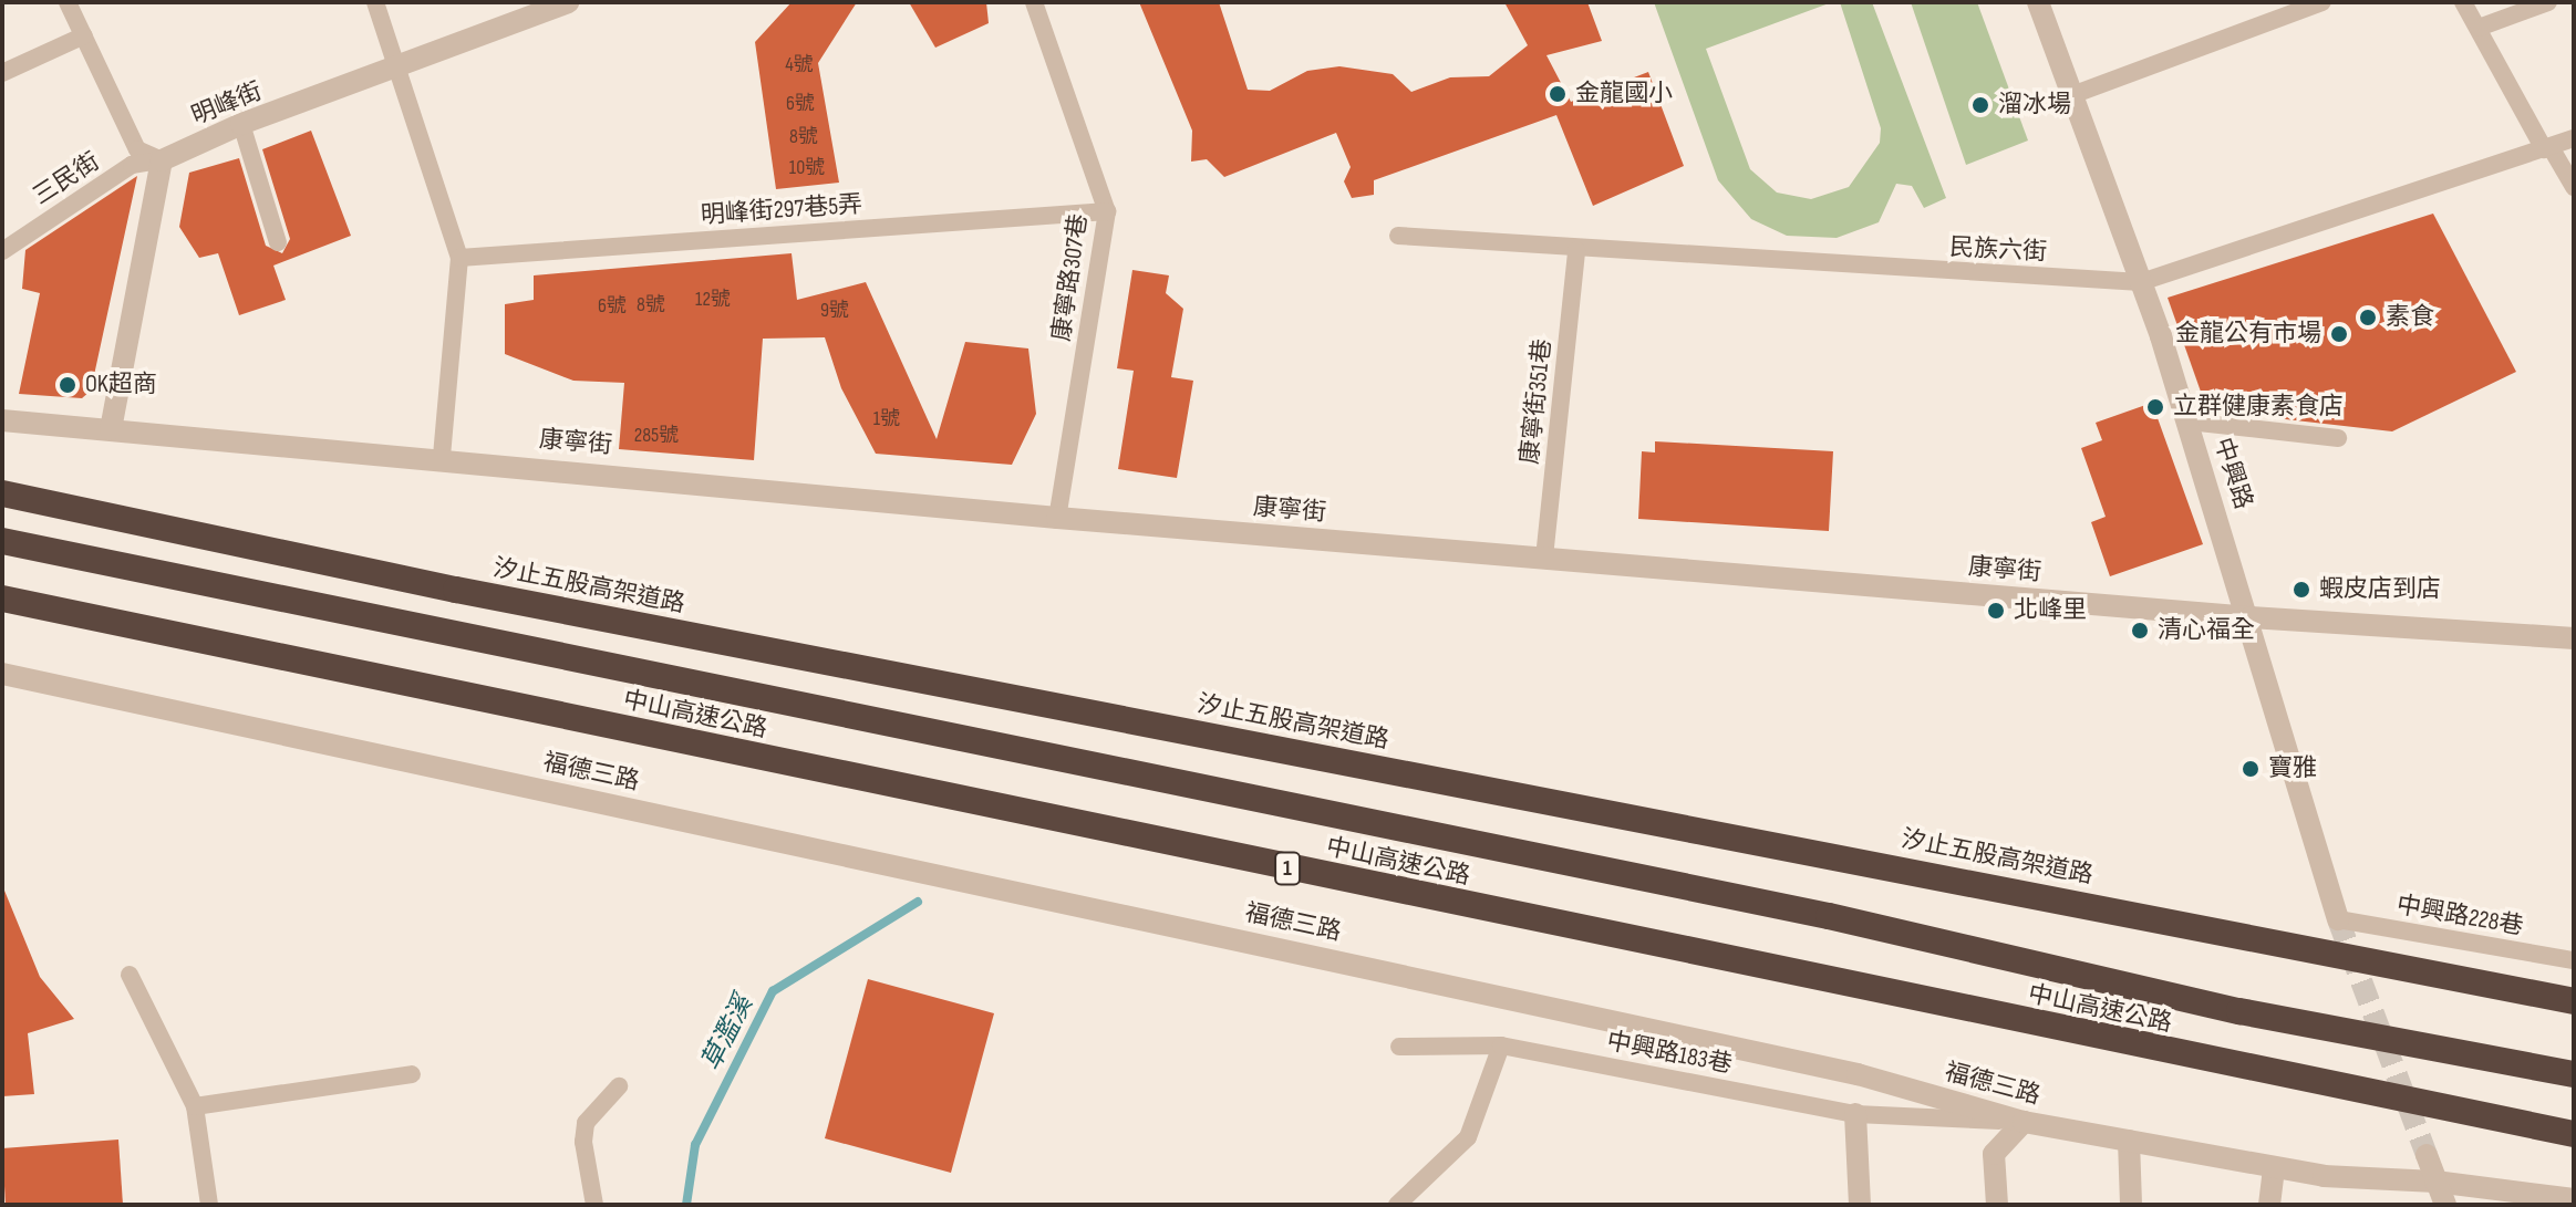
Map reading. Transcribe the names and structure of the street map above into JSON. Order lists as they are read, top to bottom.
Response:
{
  "streets": {
    "highway": ["汐止五股高架道路", "中山高速公路", "1"],
    "street": [
      "明峰街",
      "康寧街",
      "中興路",
      "福德三路"
    ],
    "lane": [
      "三民街",
      "明峰街297巷5弄",
      "民族六街",
      "康寧路307巷",
      "康寧街351巷",
      "中興路228巷",
      "中興路183巷"
    ]
  },
  "crossings": [
    ["明峰街", "三民街"],
    ["明峰街297巷5弄", "康寧路307巷"],
    ["民族六街", "康寧街351巷"],
    ["民族六街", "中興路"],
    ["康寧路307巷", "康寧街"],
    ["康寧街351巷", "康寧街"],
    ["康寧街", "中興路"],
    ["中興路", "中興路228巷"],
    ["福德三路", "中興路183巷"]
  ],
  "water": ["草濫溪"],
  "places": [
    "金龍國小",
    "溜冰場",
    "素食",
    "金龍公有市場",
    "OK超商",
    "立群健康素食店",
    "蝦皮店到店",
    "北峰里",
    "清心福全",
    "寶雅"
  ],
  "house_numbers": [
    "4號",
    "6號",
    "8號",
    "10號",
    "12號",
    "8號",
    "6號",
    "9號",
    "1號",
    "285號"
  ]
}
